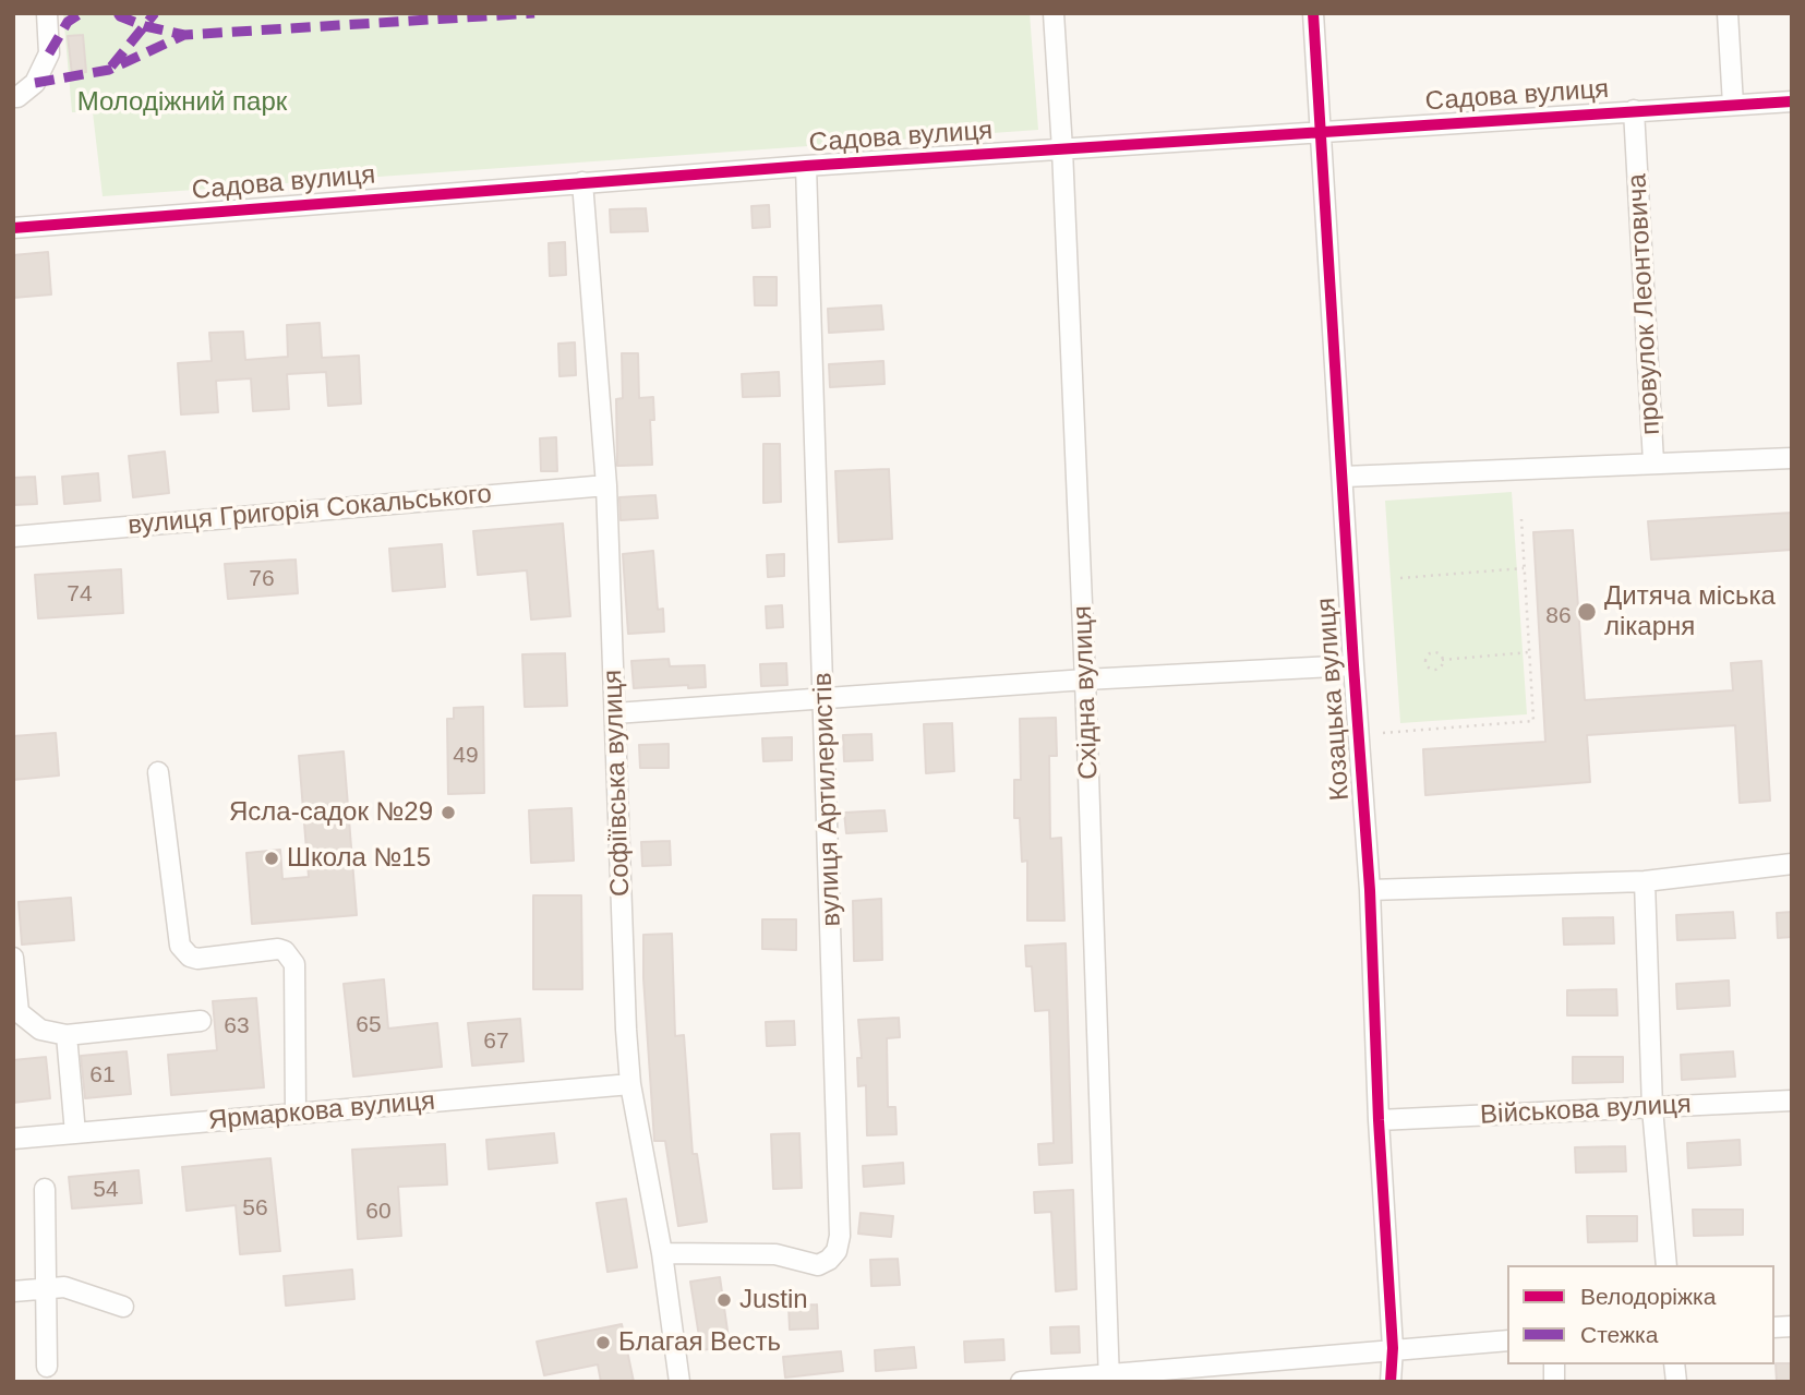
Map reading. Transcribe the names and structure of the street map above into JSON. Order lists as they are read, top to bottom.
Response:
{
  "streets": {
    "street": [
      "Садова вулиця",
      "провулок Леонтовича",
      "вулиця Григорія Сокальського",
      "Східна вулиця",
      "Козацька вулиця",
      "Софіївська вулиця",
      "вулиця Артилеристів",
      "Військова вулиця",
      "Ярмаркова вулиця"
    ]
  },
  "crossings": [
    ["Садова вулиця", "провулок Леонтовича"],
    ["Садова вулиця", "Східна вулиця"],
    ["Садова вулиця", "Козацька вулиця"],
    ["Садова вулиця", "Софіївська вулиця"],
    ["Садова вулиця", "вулиця Артилеристів"],
    ["провулок Леонтовича", "Козацька вулиця"],
    ["вулиця Григорія Сокальського", "Софіївська вулиця"],
    ["Козацька вулиця", "Військова вулиця"],
    ["Софіївська вулиця", "вулиця Артилеристів"],
    ["Софіївська вулиця", "Ярмаркова вулиця"]
  ],
  "parks": ["Молодіжний парк"],
  "places": [
    "Дитяча міська лікарня",
    "Ясла-садок №29",
    "Школа №15",
    "Justin",
    "Благая Весть"
  ],
  "house_numbers": [
    "76",
    "74",
    "86",
    "49",
    "65",
    "63",
    "67",
    "61",
    "54",
    "56",
    "60"
  ],
  "legend": ["Велодоріжка", "Стежка"]
}
